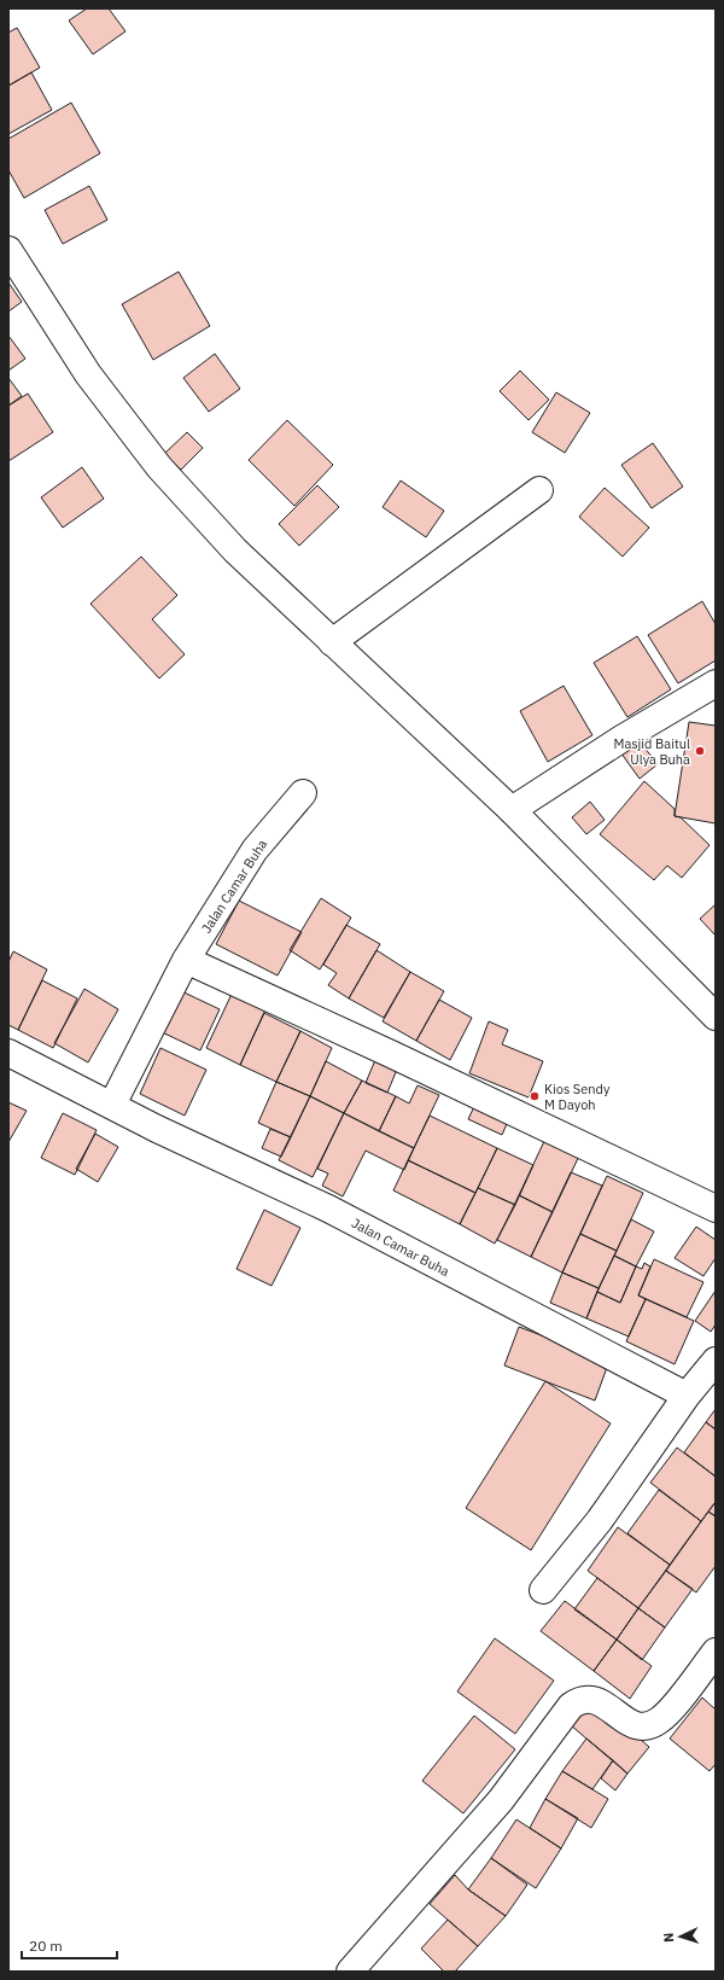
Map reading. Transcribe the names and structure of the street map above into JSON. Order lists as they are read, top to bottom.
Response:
{
  "streets": {
    "main road": ["Jalan Camar Buha"]
  },
  "places": ["Masjid Baitul Ulya Buha", "Kios Sendy M Dayoh"],
  "scale_bar": "20 m",
  "north": "left"
}
